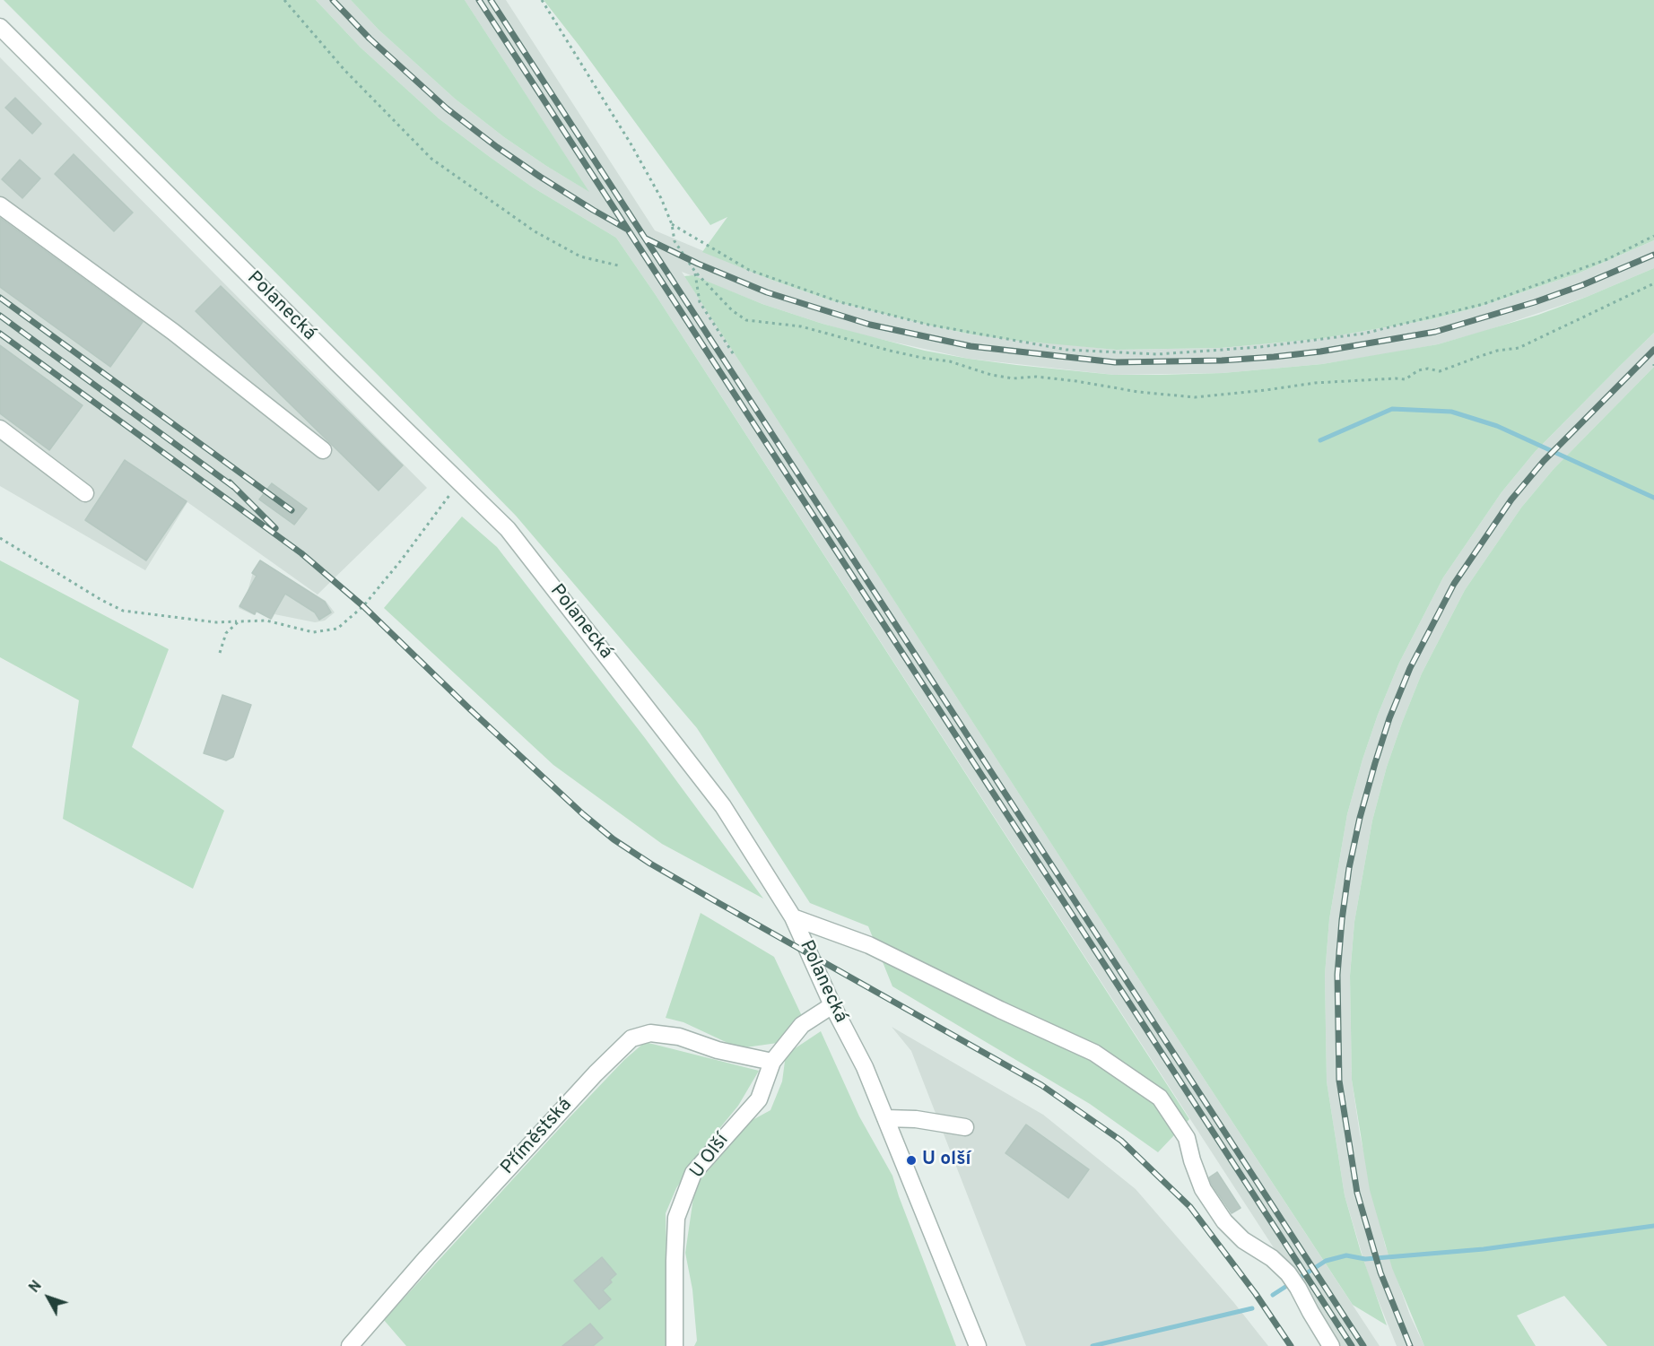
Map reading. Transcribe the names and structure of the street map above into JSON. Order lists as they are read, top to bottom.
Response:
{
  "streets": {
    "street": ["Polanecká", "Příměstská", "U Olší"]
  },
  "crossings": [
    ["Polanecká", "U Olší"],
    ["Příměstská", "U Olší"]
  ],
  "places": ["U olší"],
  "north": "top left"
}
